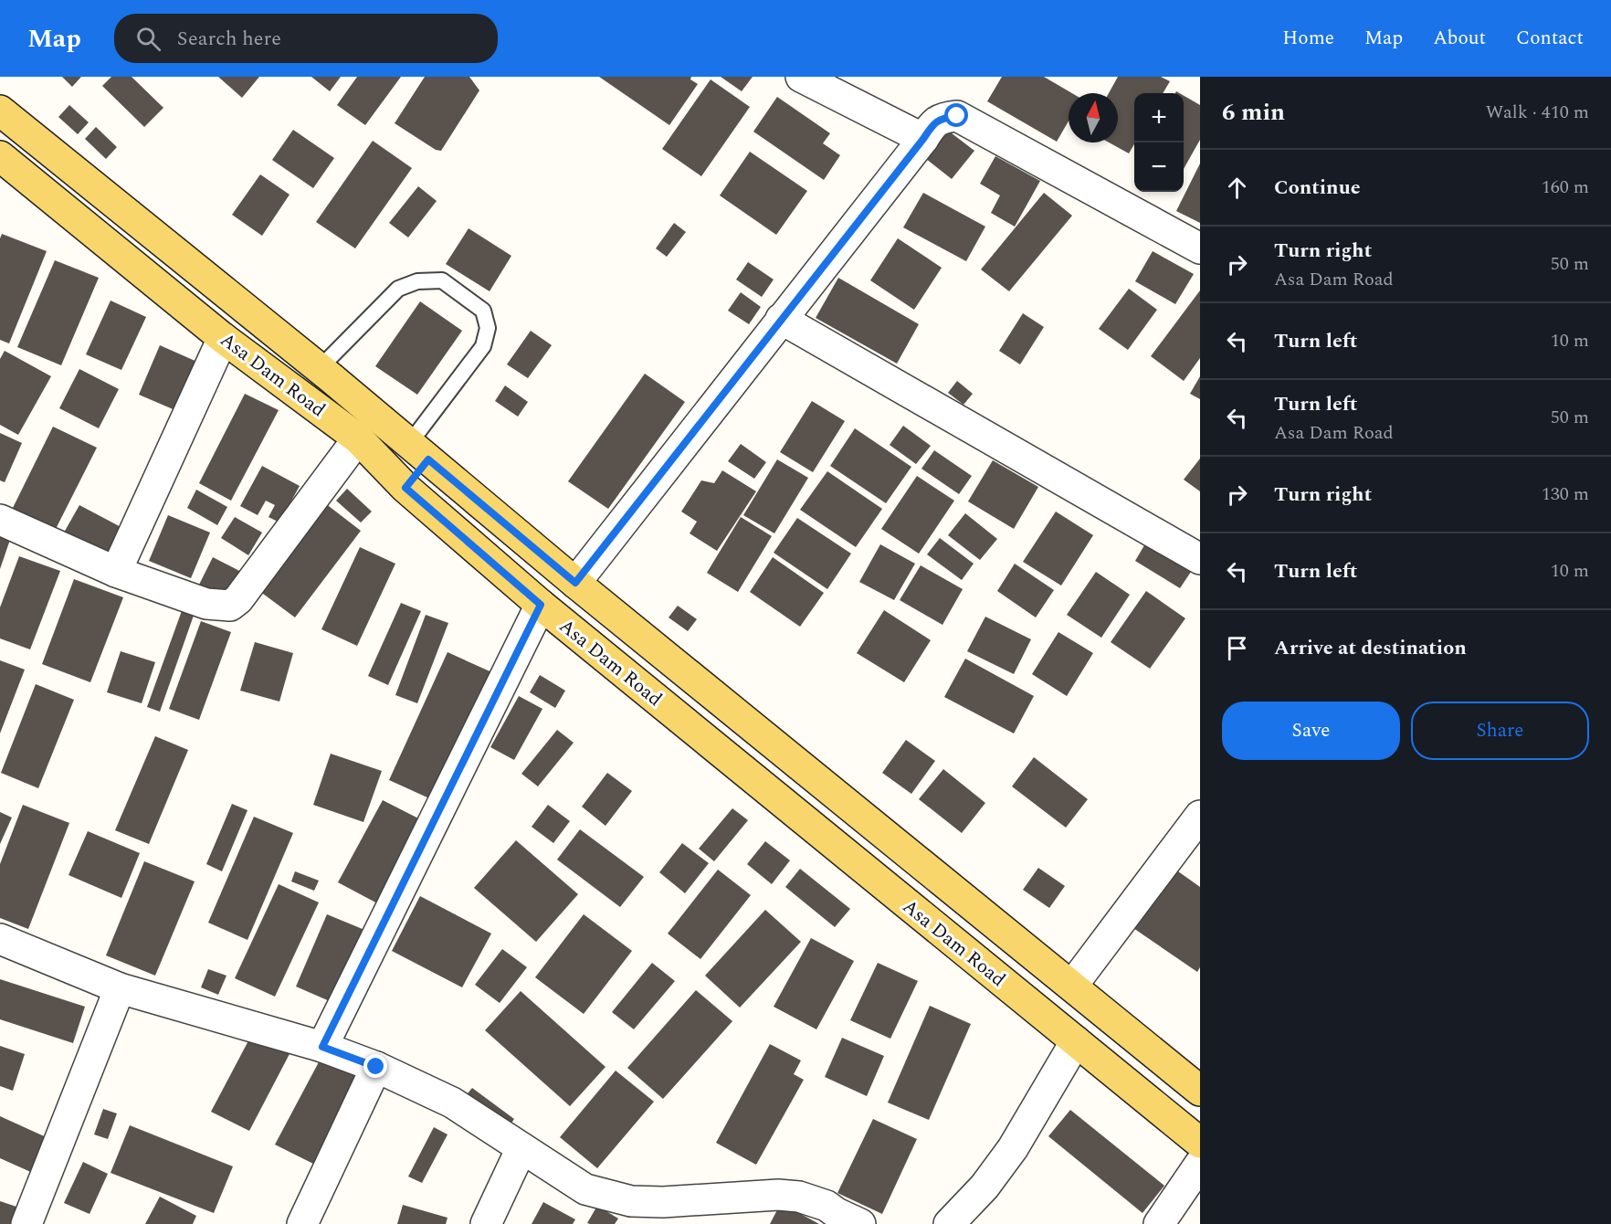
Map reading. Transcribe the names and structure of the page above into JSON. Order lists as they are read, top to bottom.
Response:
{
  "streets": {
    "main road": ["Asa Dam Road"]
  },
  "north": "top",
  "page": {
    "header": "Map",
    "search": "Search here",
    "nav": [
      "Home",
      "Map",
      "About",
      "Contact"
    ],
    "heading": ["6 min", "Walk · 410 m"],
    "map_buttons": ["+", "−"],
    "list": [
      ["Continue", "160 m"],
      ["Turn right", "Asa Dam Road", "50 m"],
      ["Turn left", "10 m"],
      ["Turn left", "Asa Dam Road", "50 m"],
      ["Turn right", "130 m"],
      ["Turn left", "10 m"],
      "Arrive at destination"
    ],
    "buttons": ["Save", "Share"]
  }
}
